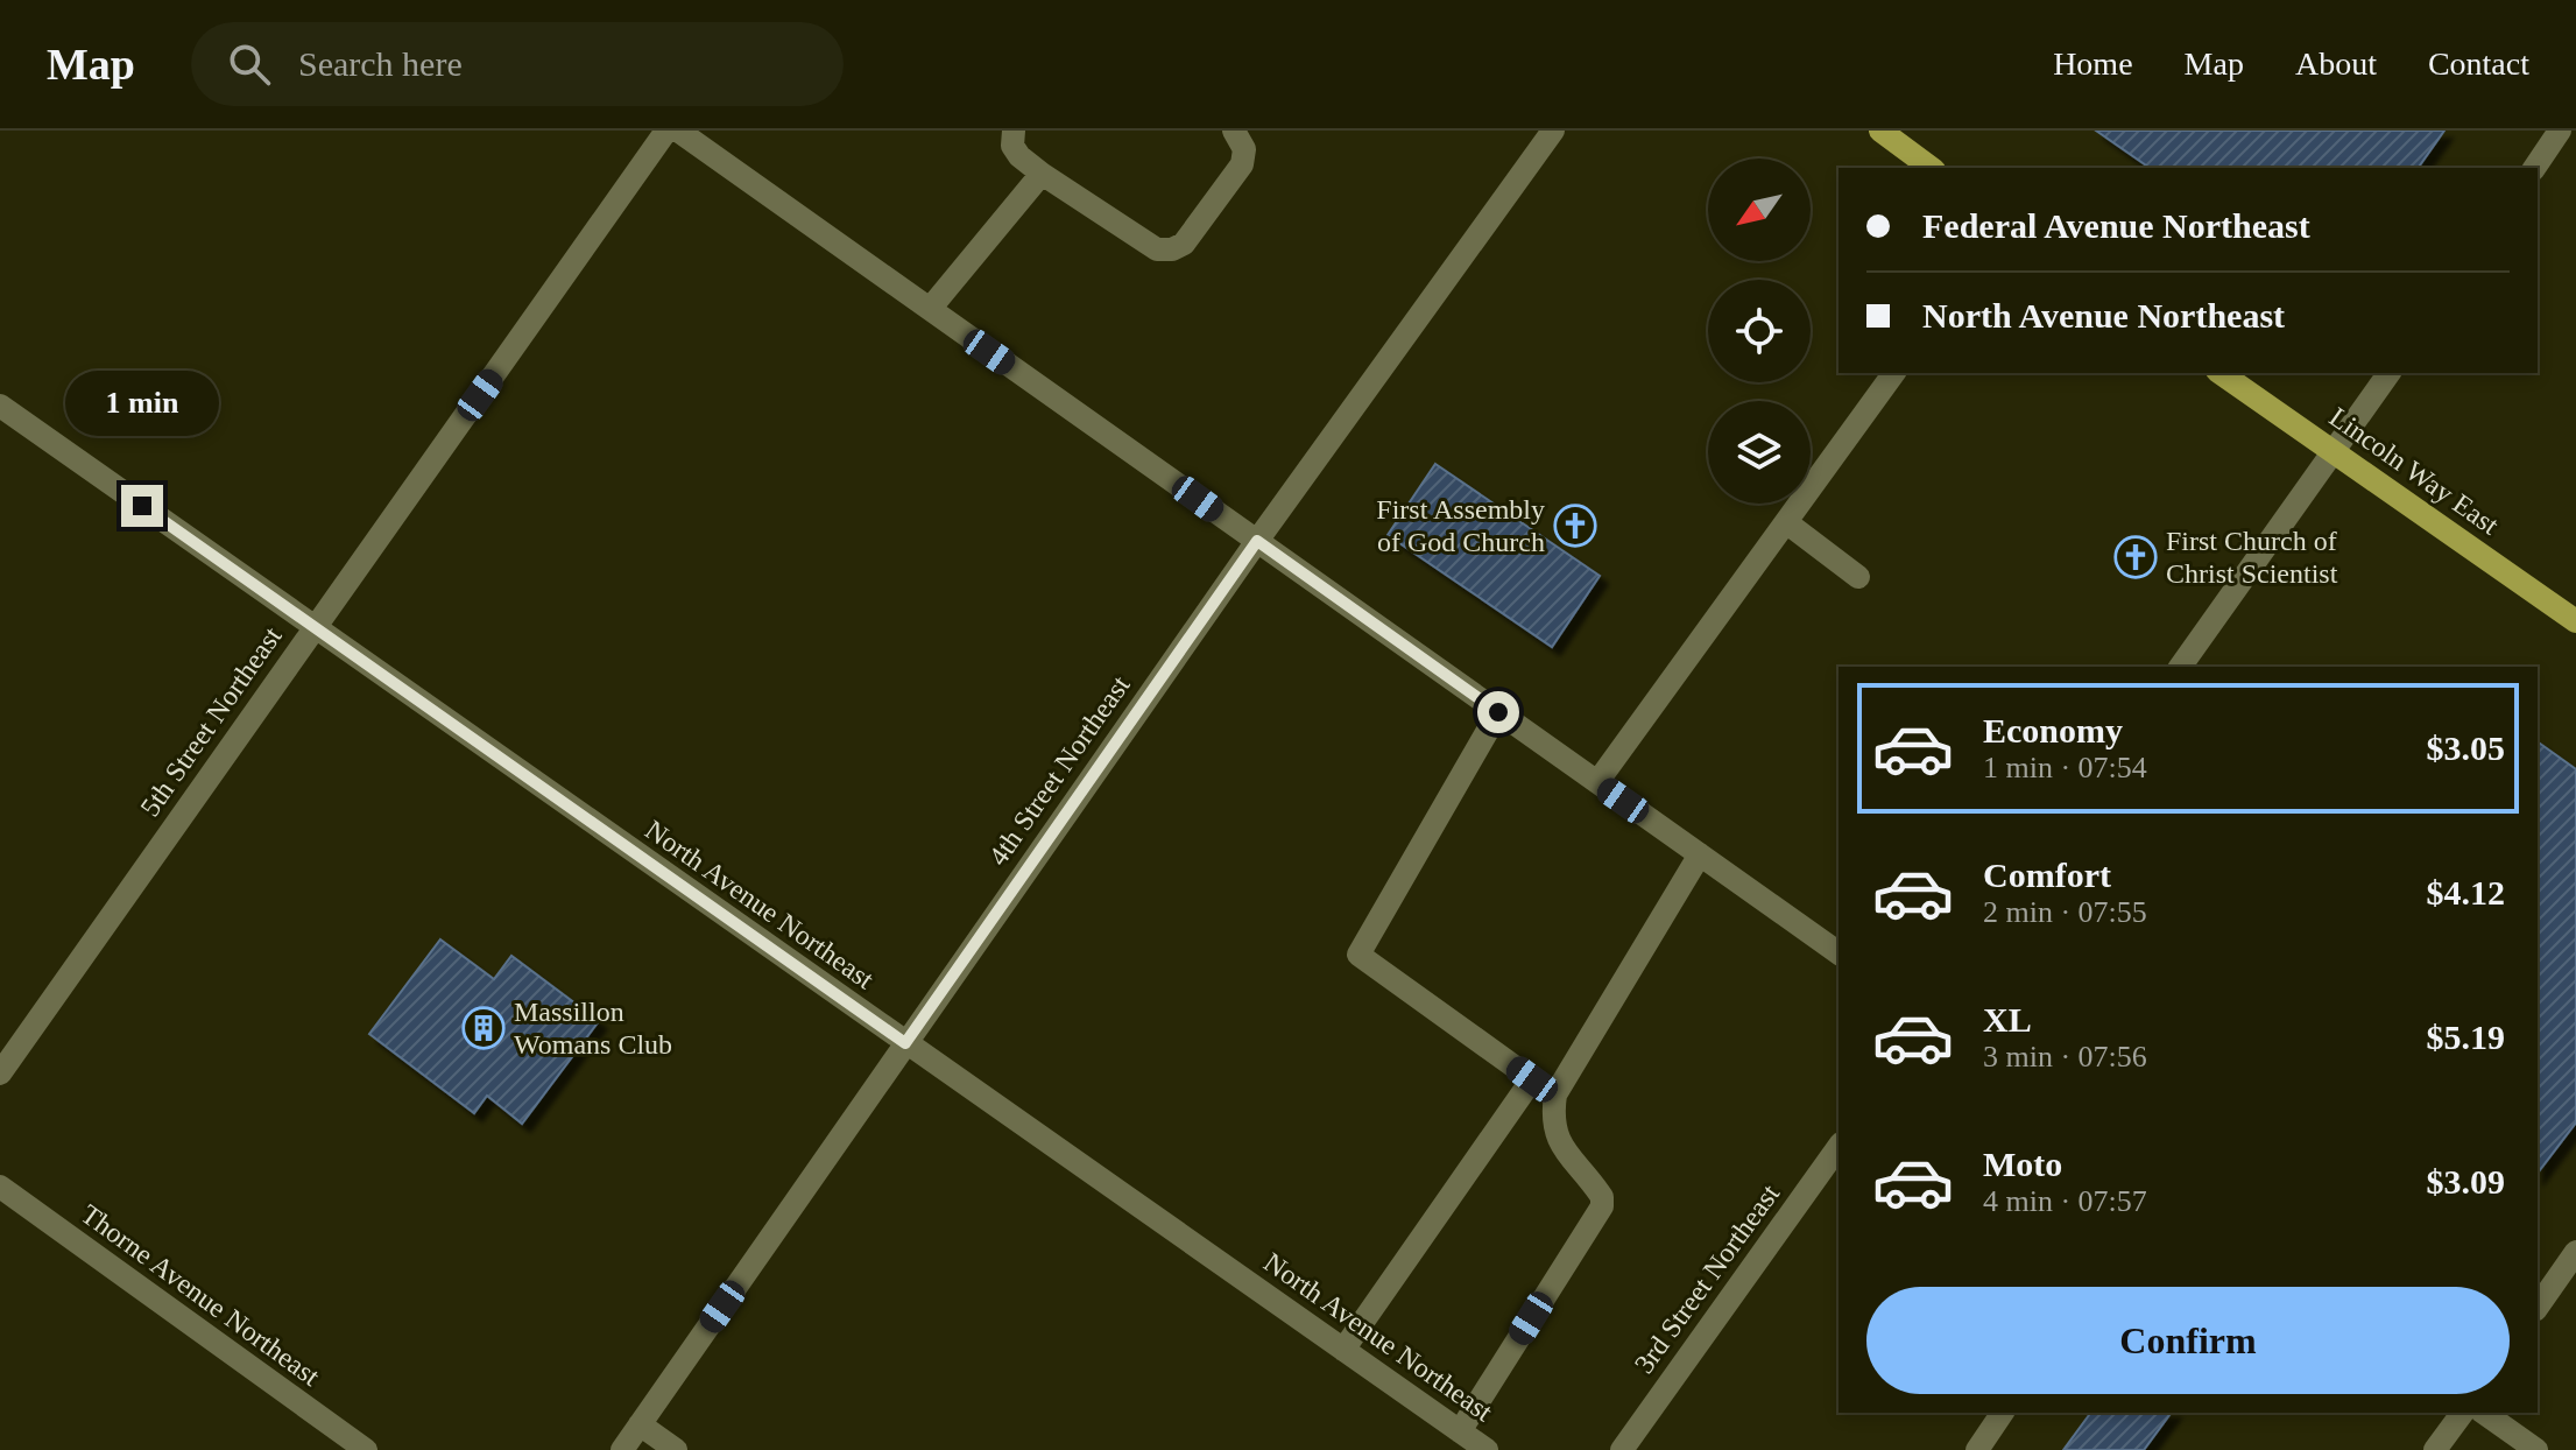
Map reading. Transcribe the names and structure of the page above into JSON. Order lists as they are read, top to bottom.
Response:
{
  "streets": {
    "main road": ["Lincoln Way East"],
    "street": [
      "5th Street Northeast",
      "4th Street Northeast",
      "North Avenue Northeast",
      "3rd Street Northeast",
      "Thorne Avenue Northeast"
    ]
  },
  "crossings": [
    ["5th Street Northeast", "North Avenue Northeast"],
    ["4th Street Northeast", "North Avenue Northeast"]
  ],
  "places": {
    "church": ["First Assembly of God Church", "First Church of Christ Scientist"],
    "building": ["Massillon Womans Club"]
  },
  "north": "bottom left",
  "page": {
    "header": "Map",
    "search": "Search here",
    "nav": [
      "Home",
      "Map",
      "About",
      "Contact"
    ],
    "banner": ["Federal Avenue Northeast", "North Avenue Northeast"],
    "bubble": "1 min",
    "list": [
      {
        "name": "Economy",
        "note": "1 min · 07:54",
        "value": "$3.05"
      },
      {
        "name": "Comfort",
        "note": "2 min · 07:55",
        "value": "$4.12"
      },
      {
        "name": "XL",
        "note": "3 min · 07:56",
        "value": "$5.19"
      },
      {
        "name": "Moto",
        "note": "4 min · 07:57",
        "value": "$3.09"
      }
    ],
    "buttons": "Confirm"
  }
}
